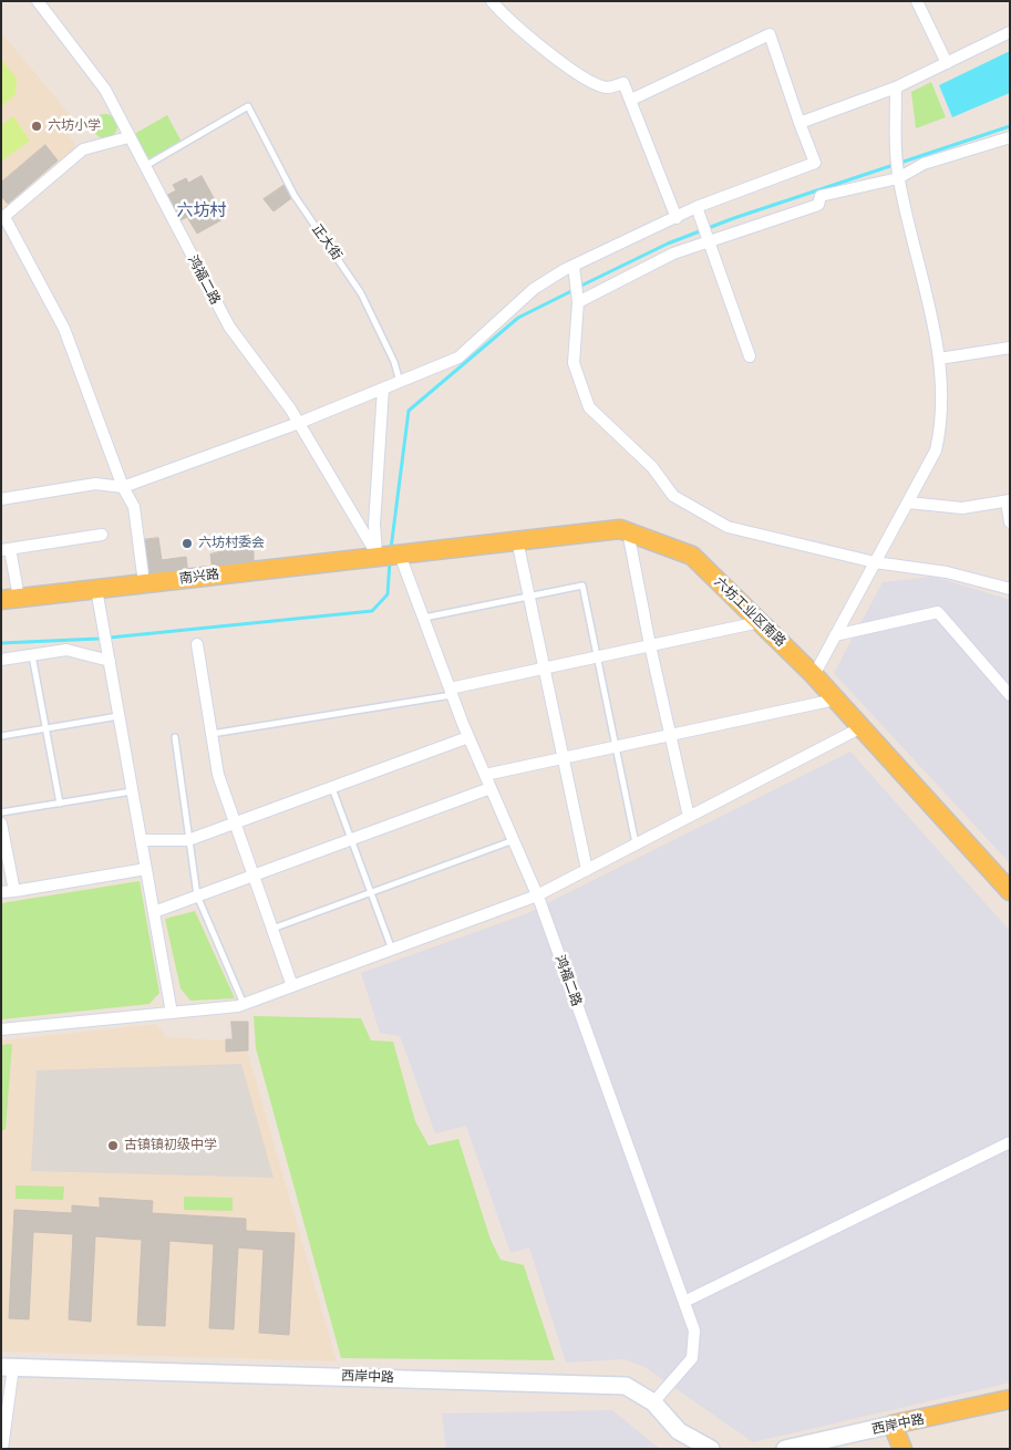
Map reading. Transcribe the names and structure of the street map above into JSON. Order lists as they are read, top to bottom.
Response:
{
  "streets": {
    "main road": ["南兴路", "六坊工业区南路", "西岸中路"],
    "street": ["鸿福二路"],
    "lane": ["正大街"]
  },
  "crossings": [
    ["正大街", "鸿福二路"],
    ["鸿福二路", "南兴路"],
    ["鸿福二路", "六坊工业区南路"],
    ["鸿福二路", "西岸中路"],
    ["南兴路", "六坊工业区南路"]
  ],
  "districts": ["六坊村"],
  "places": ["六坊小学", "六坊村委会", "古镇镇初级中学"]
}
